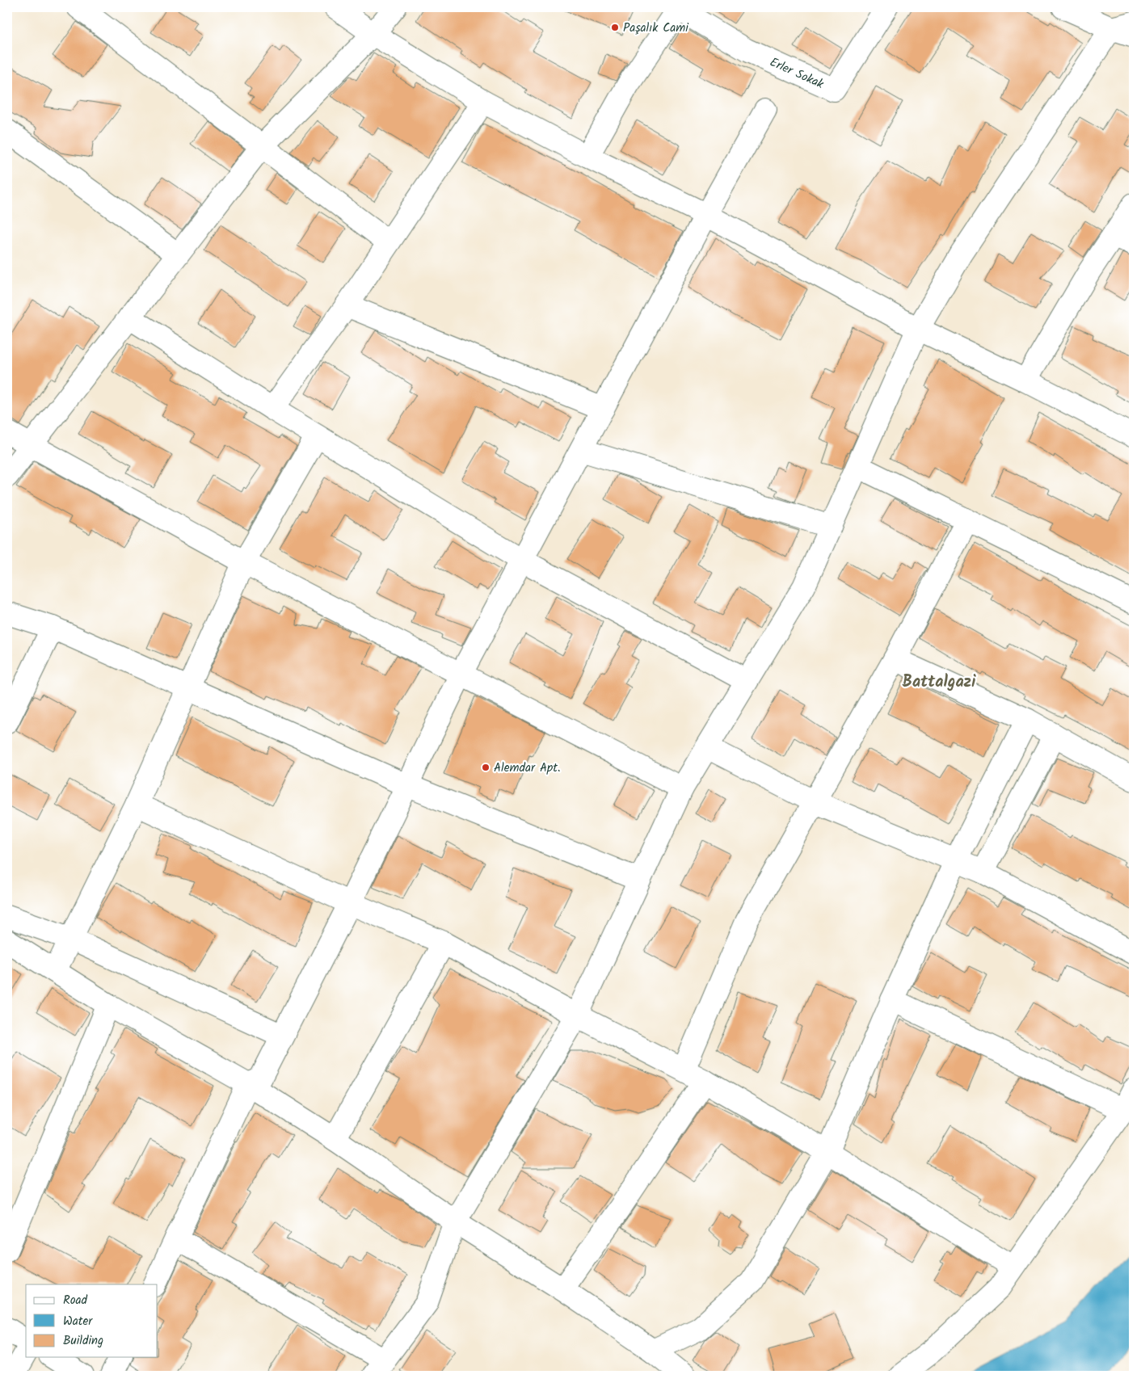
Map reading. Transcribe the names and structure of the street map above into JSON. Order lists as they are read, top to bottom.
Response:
{
  "streets": {
    "street": ["Erler Sokak"]
  },
  "districts": ["Battalgazi"],
  "places": ["Paşalık Cami", "Alemdar Apt."],
  "legend": ["Road", "Water", "Building"]
}
